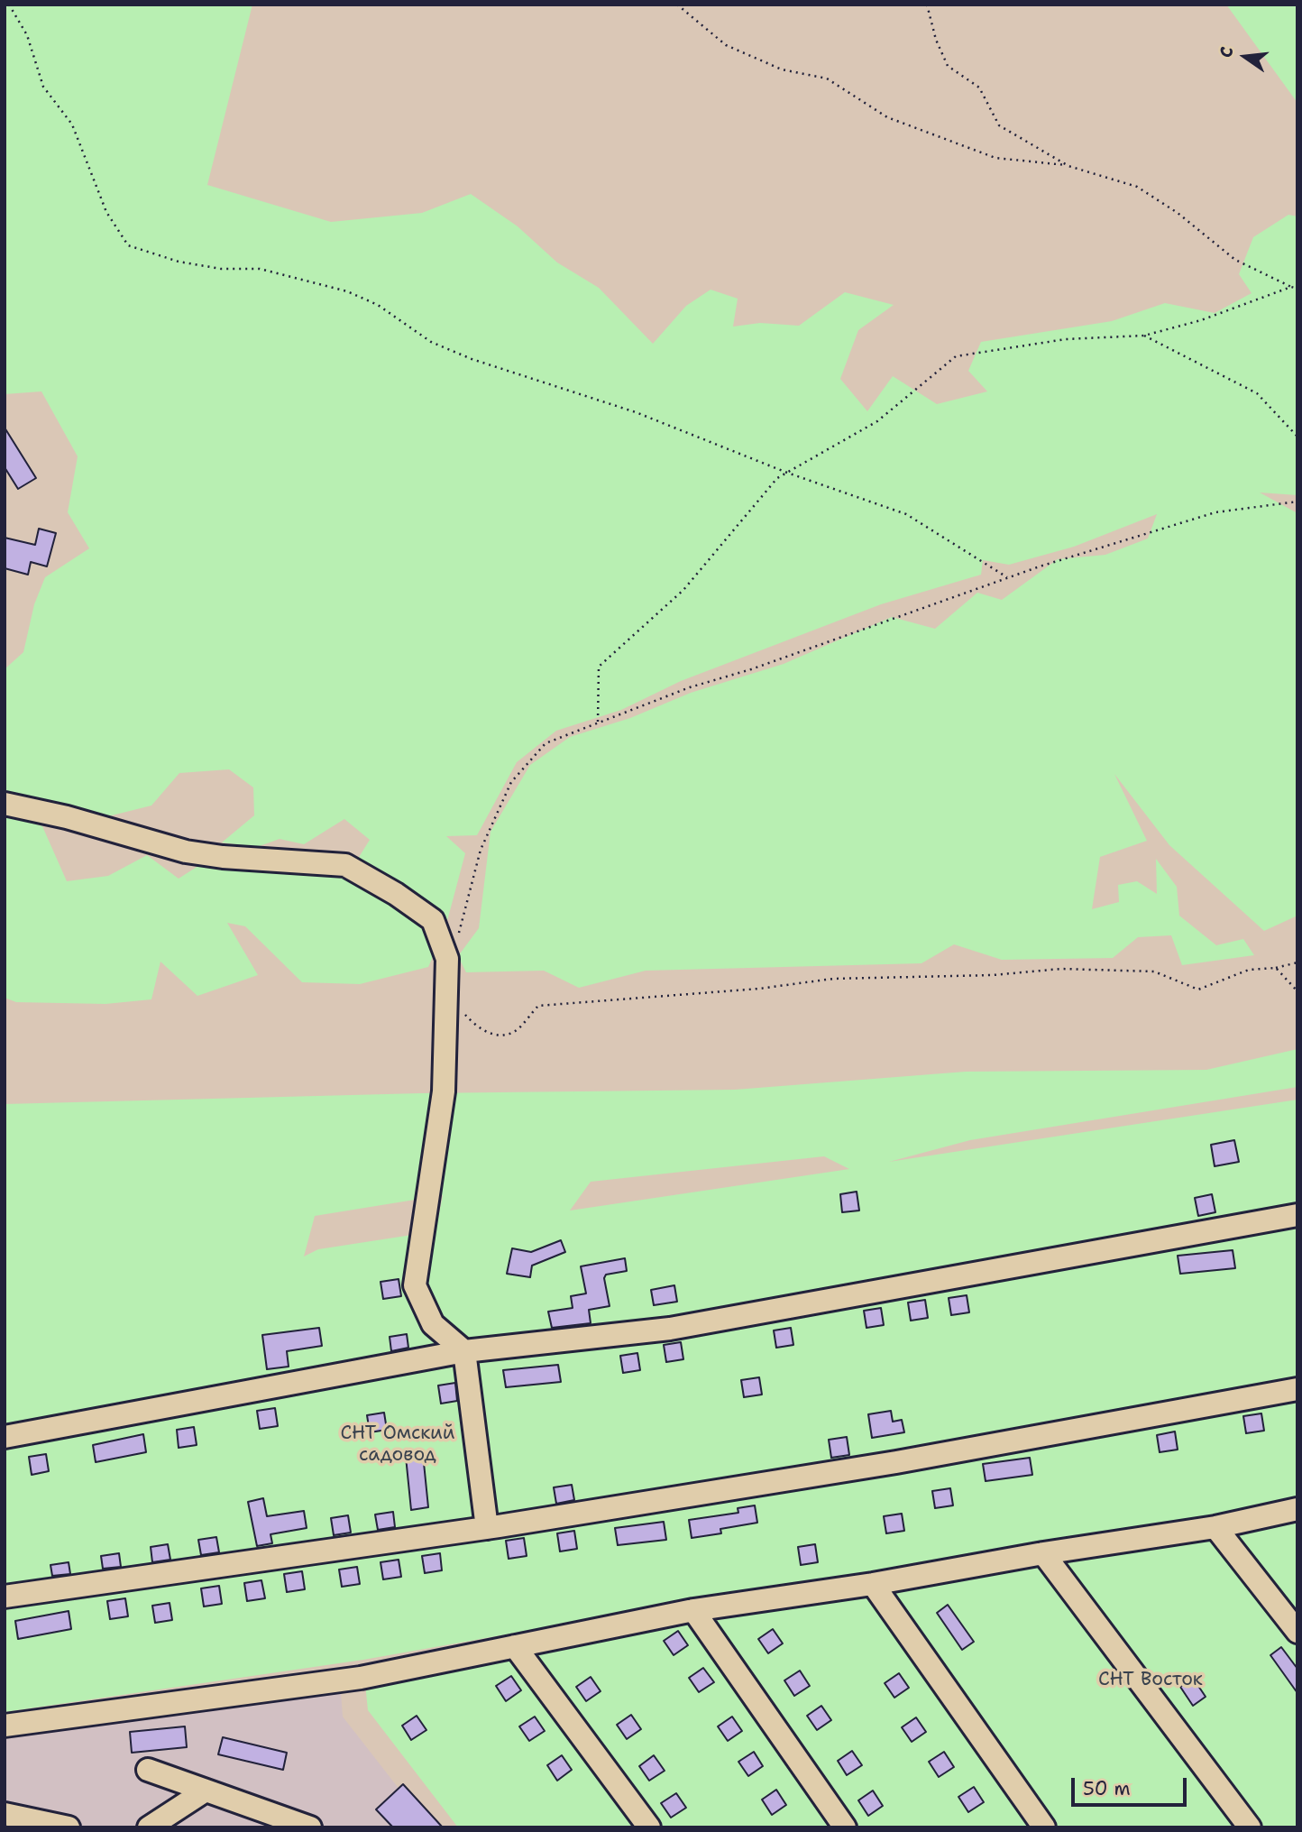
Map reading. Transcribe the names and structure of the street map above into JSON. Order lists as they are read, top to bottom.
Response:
{
  "parks": ["СНТ Омский садовод", "СНТ Восток"],
  "scale_bar": "50 m",
  "north": "left"
}
